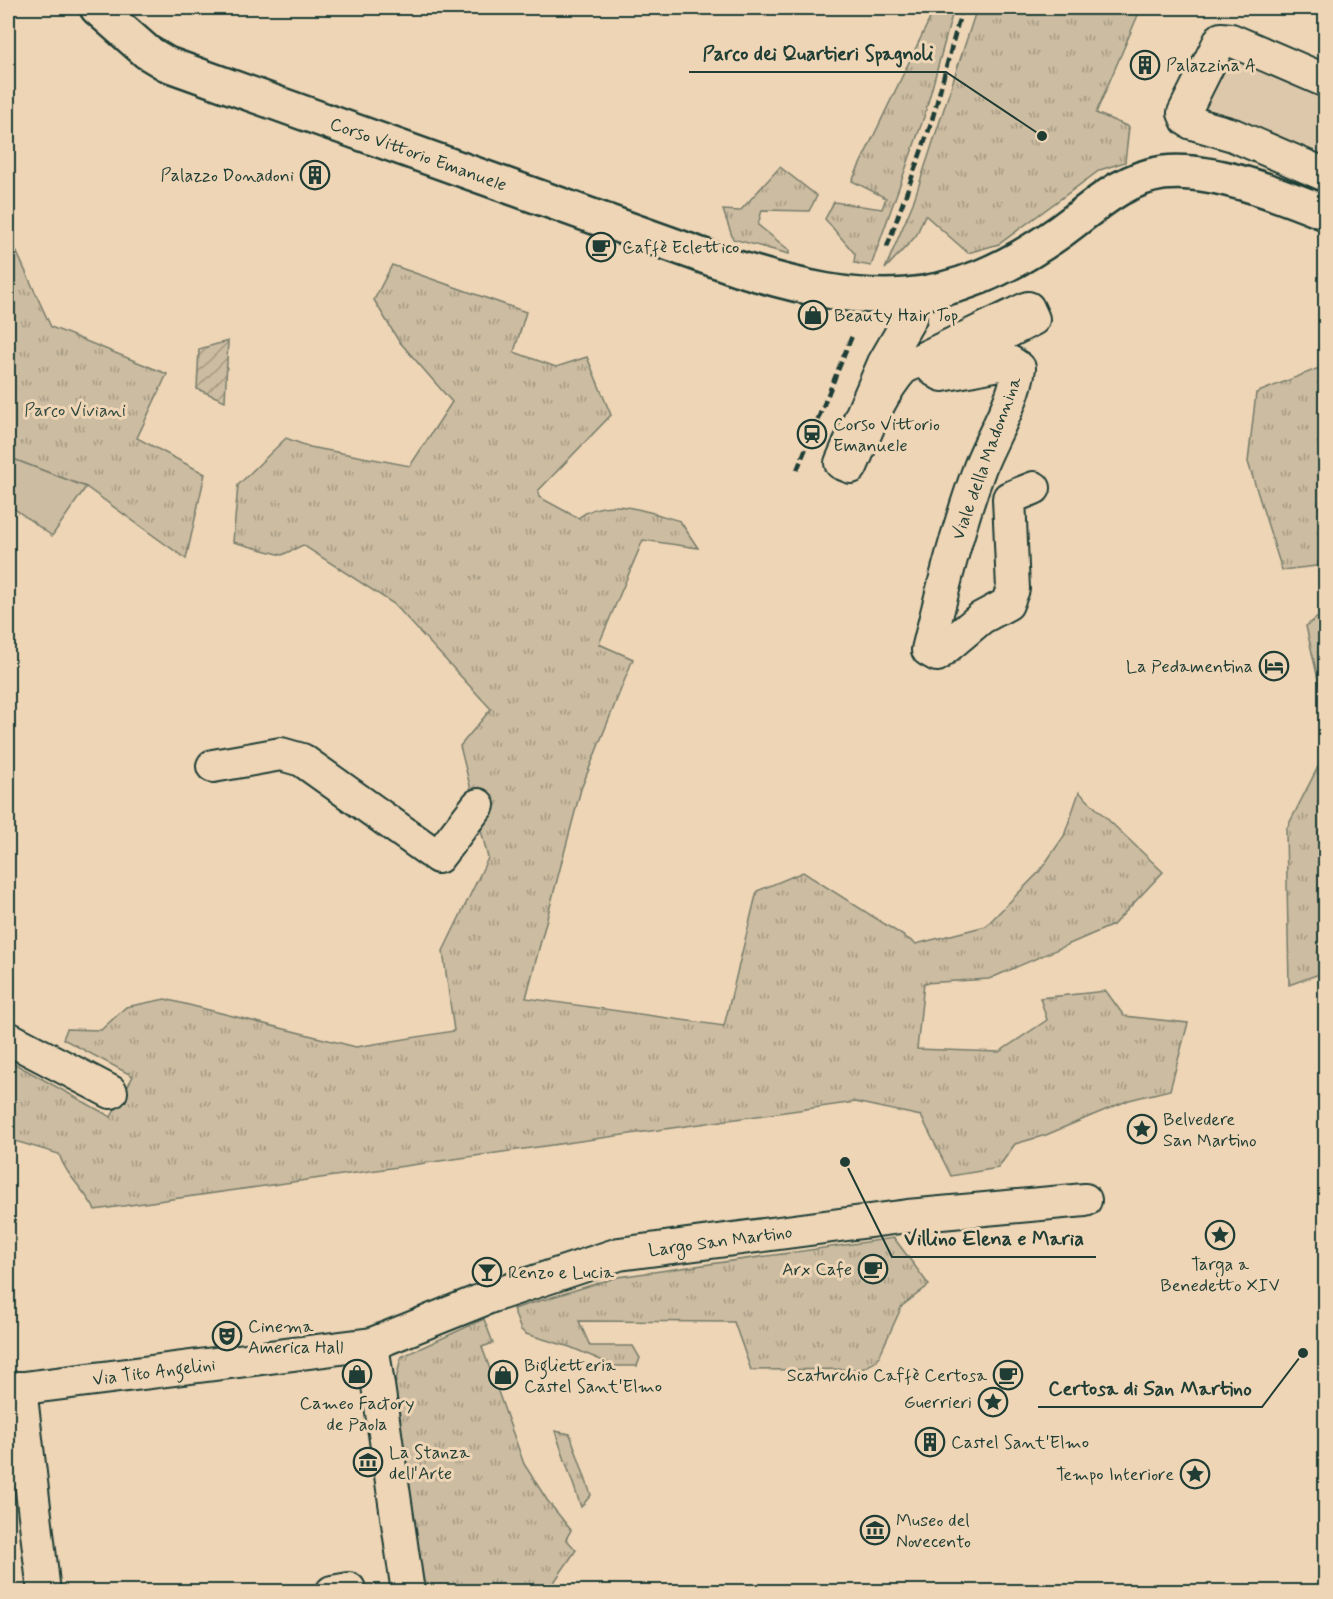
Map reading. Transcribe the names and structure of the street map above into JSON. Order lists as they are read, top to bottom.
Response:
{
  "streets": {
    "main road": ["Corso Vittorio Emanuele"],
    "street": ["Viale della Madonnina", "Largo San Martino", "Via Tito Angelini"]
  },
  "crossings": [
    ["Corso Vittorio Emanuele", "Viale della Madonnina"],
    ["Largo San Martino", "Via Tito Angelini"]
  ],
  "parks": ["Parco Viviani"],
  "places": {
    "building": ["Palazzina A", "Palazzo Donadoni", "Castel Sant'Elmo"],
    "other": ["Parco dei Quartieri Spagnoli", "Villino Elena e Maria", "Certosa di San Martino"],
    "cafe": ["Caffè Eclettico", "Arx Cafe", "Scaturchio Caffè Certosa"],
    "shop": ["Beauty Hair Top", "Cameo Factory de Paola", "Biglietteria Castel Sant'Elmo"],
    "station": ["Corso Vittorio Emanuele"],
    "hotel": ["La Pedamentina"],
    "place": [
      "Belvedere San Martino",
      "Targa a Benedetto XIV",
      "Guerrieri",
      "Tempo Interiore"
    ],
    "bar": ["Renzo e Lucia"],
    "theatre": ["Cinema America Hall"],
    "museum": ["La Stanza dell'Arte", "Museo del Novecento"]
  }
}
